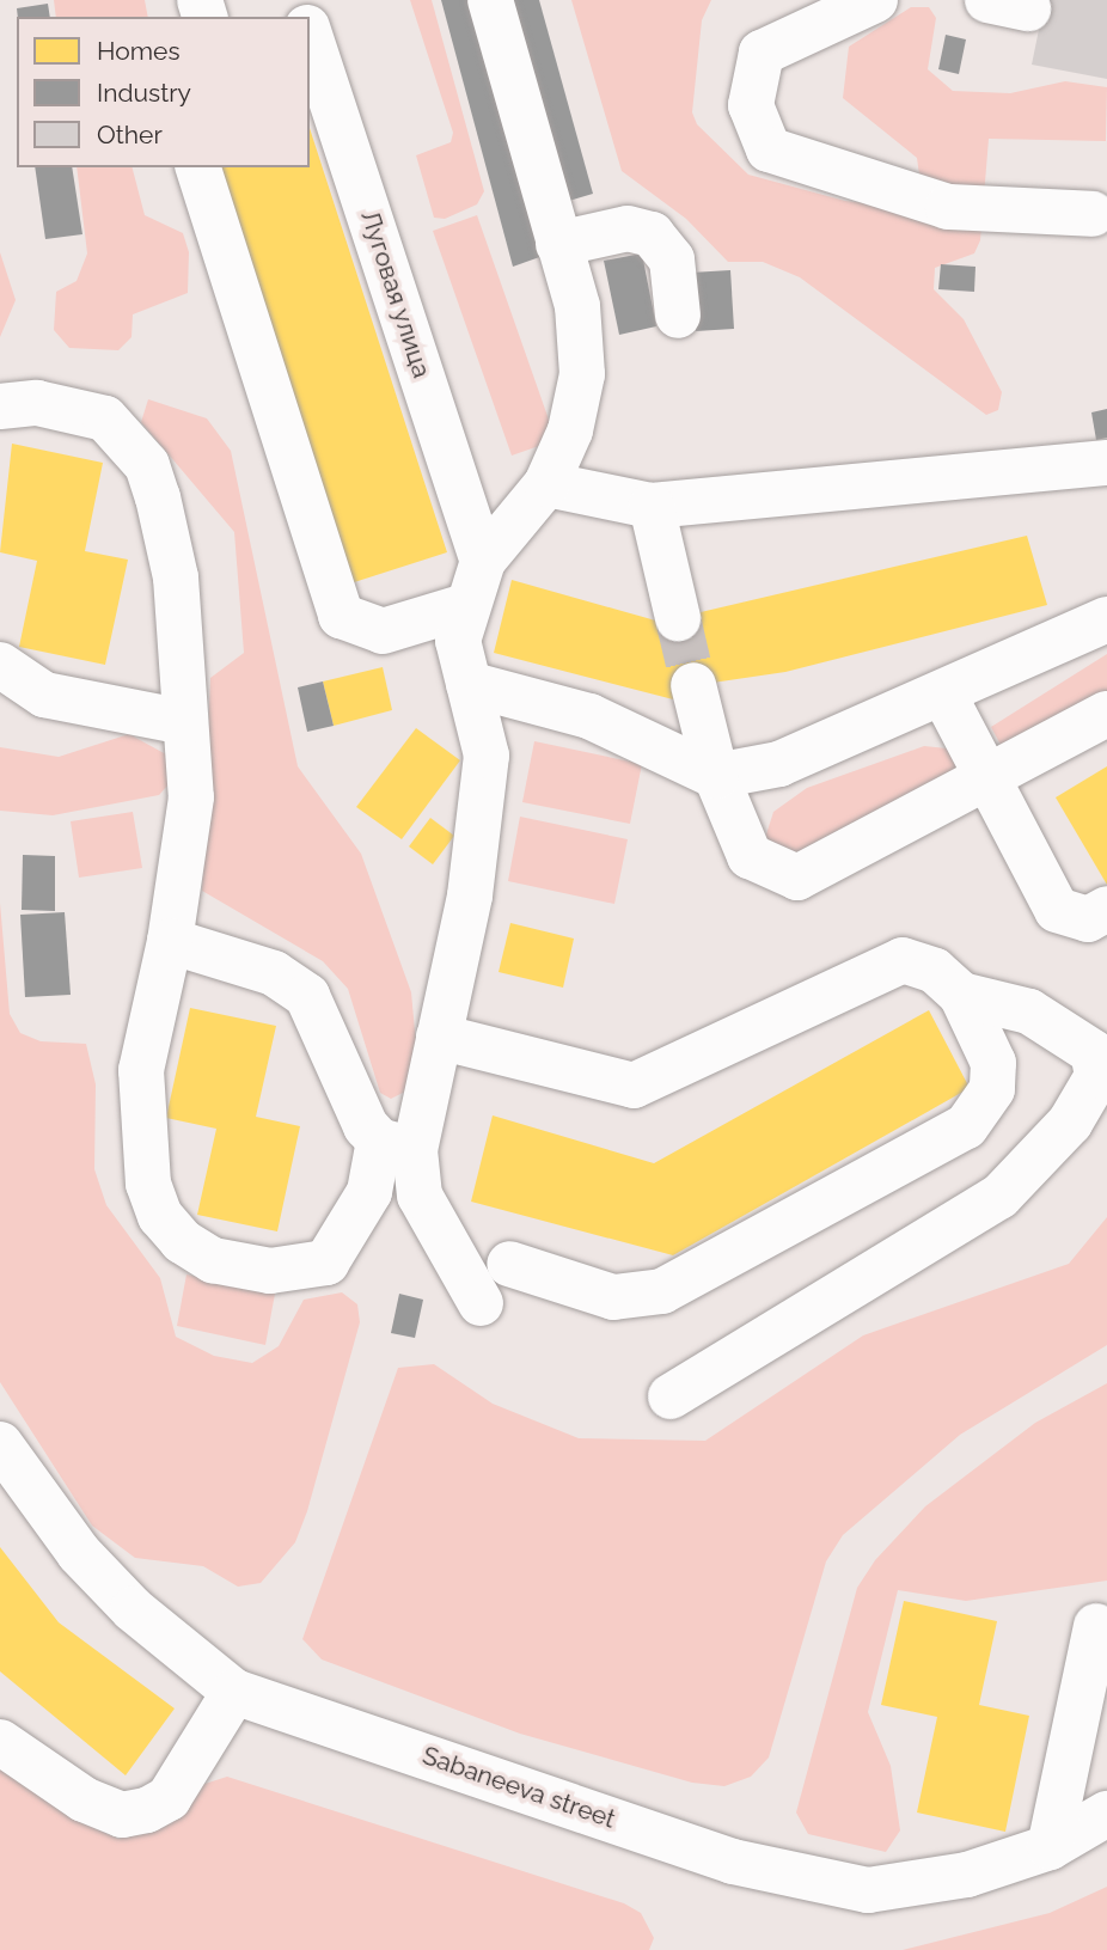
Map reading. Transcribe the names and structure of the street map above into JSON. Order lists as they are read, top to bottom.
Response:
{
  "streets": {
    "street": ["Луговая улица", "Sabaneeva street"]
  },
  "legend": ["Homes", "Industry", "Other"]
}
